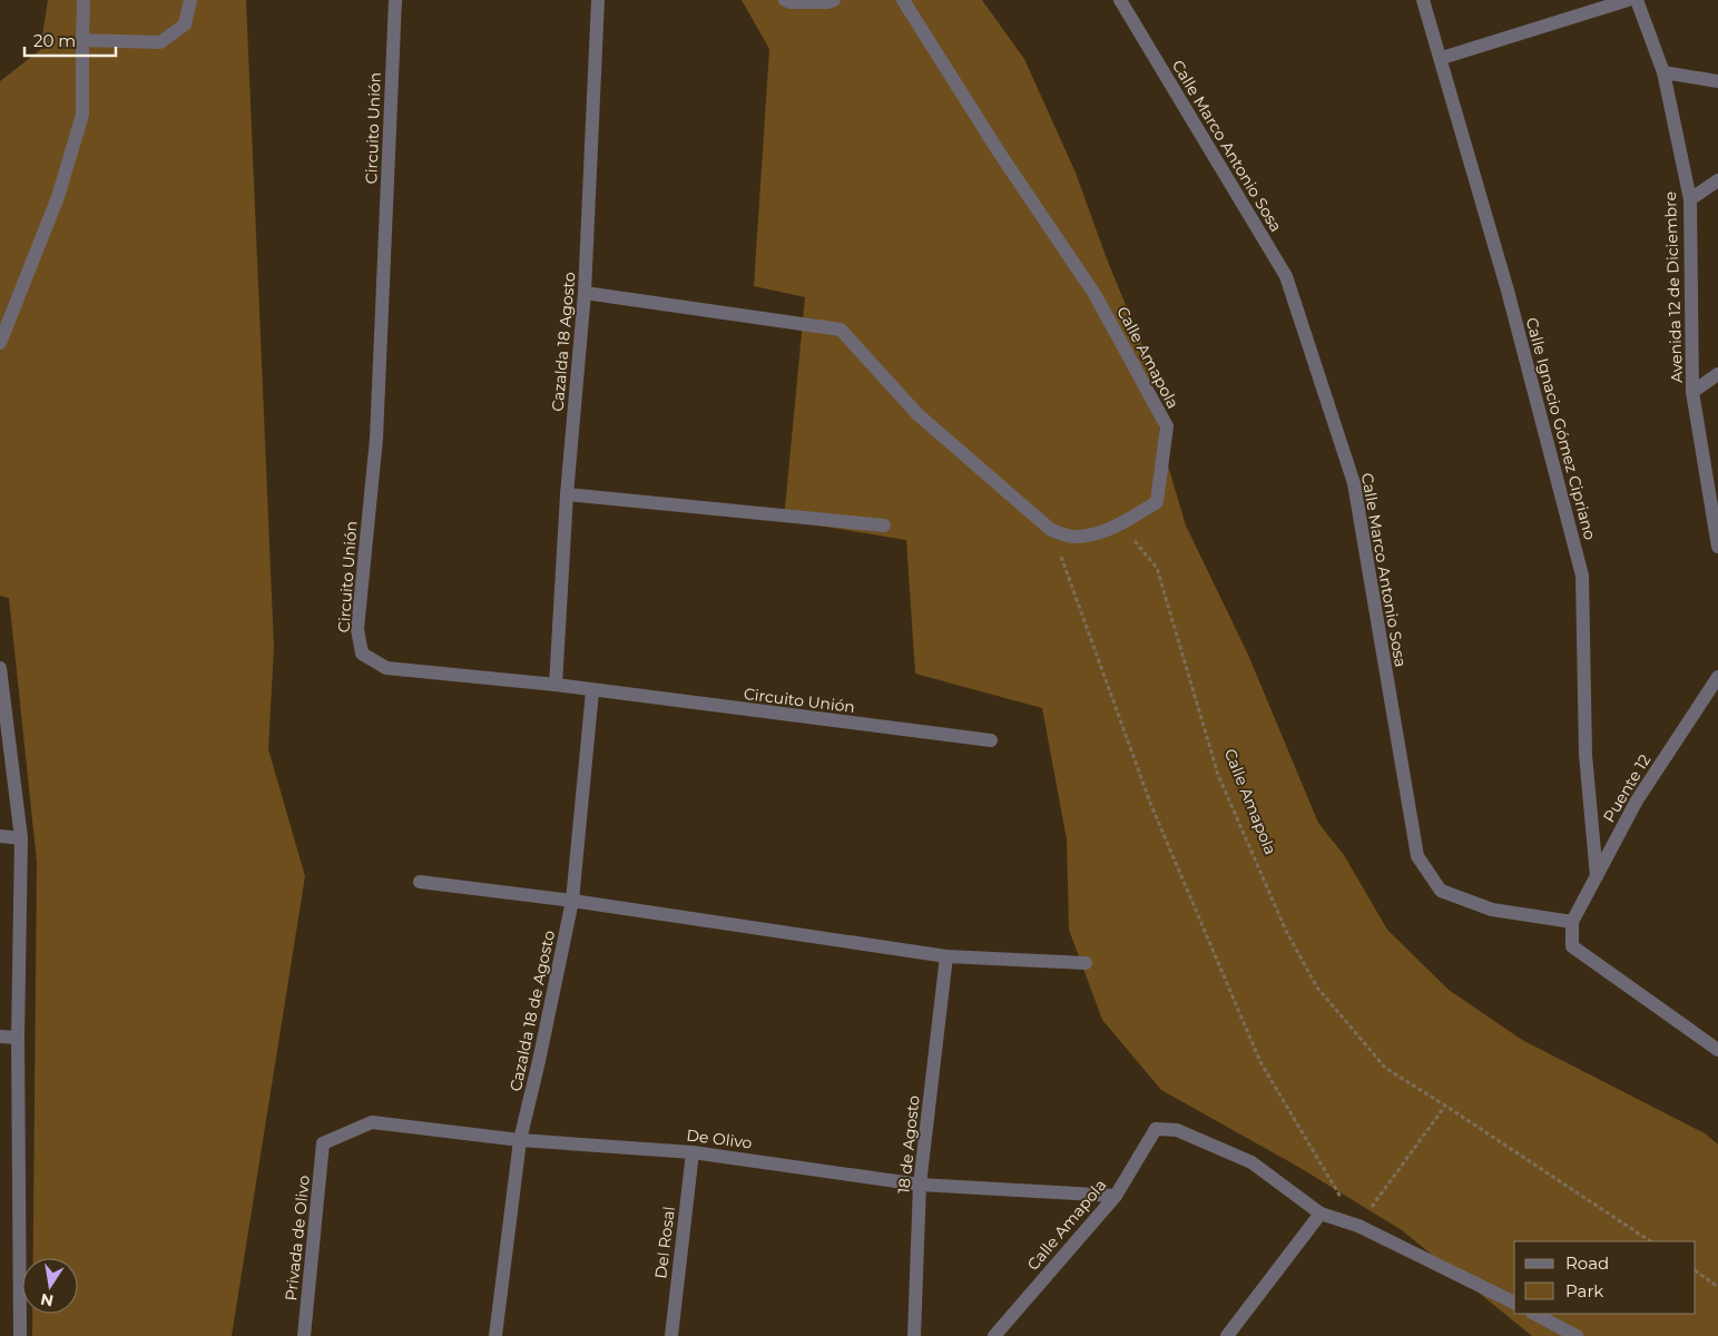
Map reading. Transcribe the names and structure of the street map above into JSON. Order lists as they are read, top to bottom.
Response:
{
  "streets": {
    "street": [
      "Circuito Unión",
      "Calle Marco Antonio Sosa",
      "Avenida 12 de Diciembre",
      "Cazalda 18 Agosto",
      "Calle Amapola",
      "Calle Ignacio Gómez Cipriano",
      "Puente 12",
      "Cazalda 18 de Agosto",
      "De Olivo",
      "18 de Agosto",
      "Privada de Olivo",
      "Del Rosal"
    ]
  },
  "crossings": [
    ["Circuito Unión", "Cazalda 18 Agosto"],
    ["Circuito Unión", "Cazalda 18 de Agosto"],
    ["Calle Marco Antonio Sosa", "Puente 12"],
    ["Calle Amapola", "De Olivo"],
    ["Calle Ignacio Gómez Cipriano", "Puente 12"],
    ["Cazalda 18 de Agosto", "De Olivo"],
    ["De Olivo", "18 de Agosto"],
    ["De Olivo", "Privada de Olivo"],
    ["De Olivo", "Del Rosal"]
  ],
  "legend": ["Road", "Park"],
  "scale_bar": "20 m",
  "north": "bottom"
}
